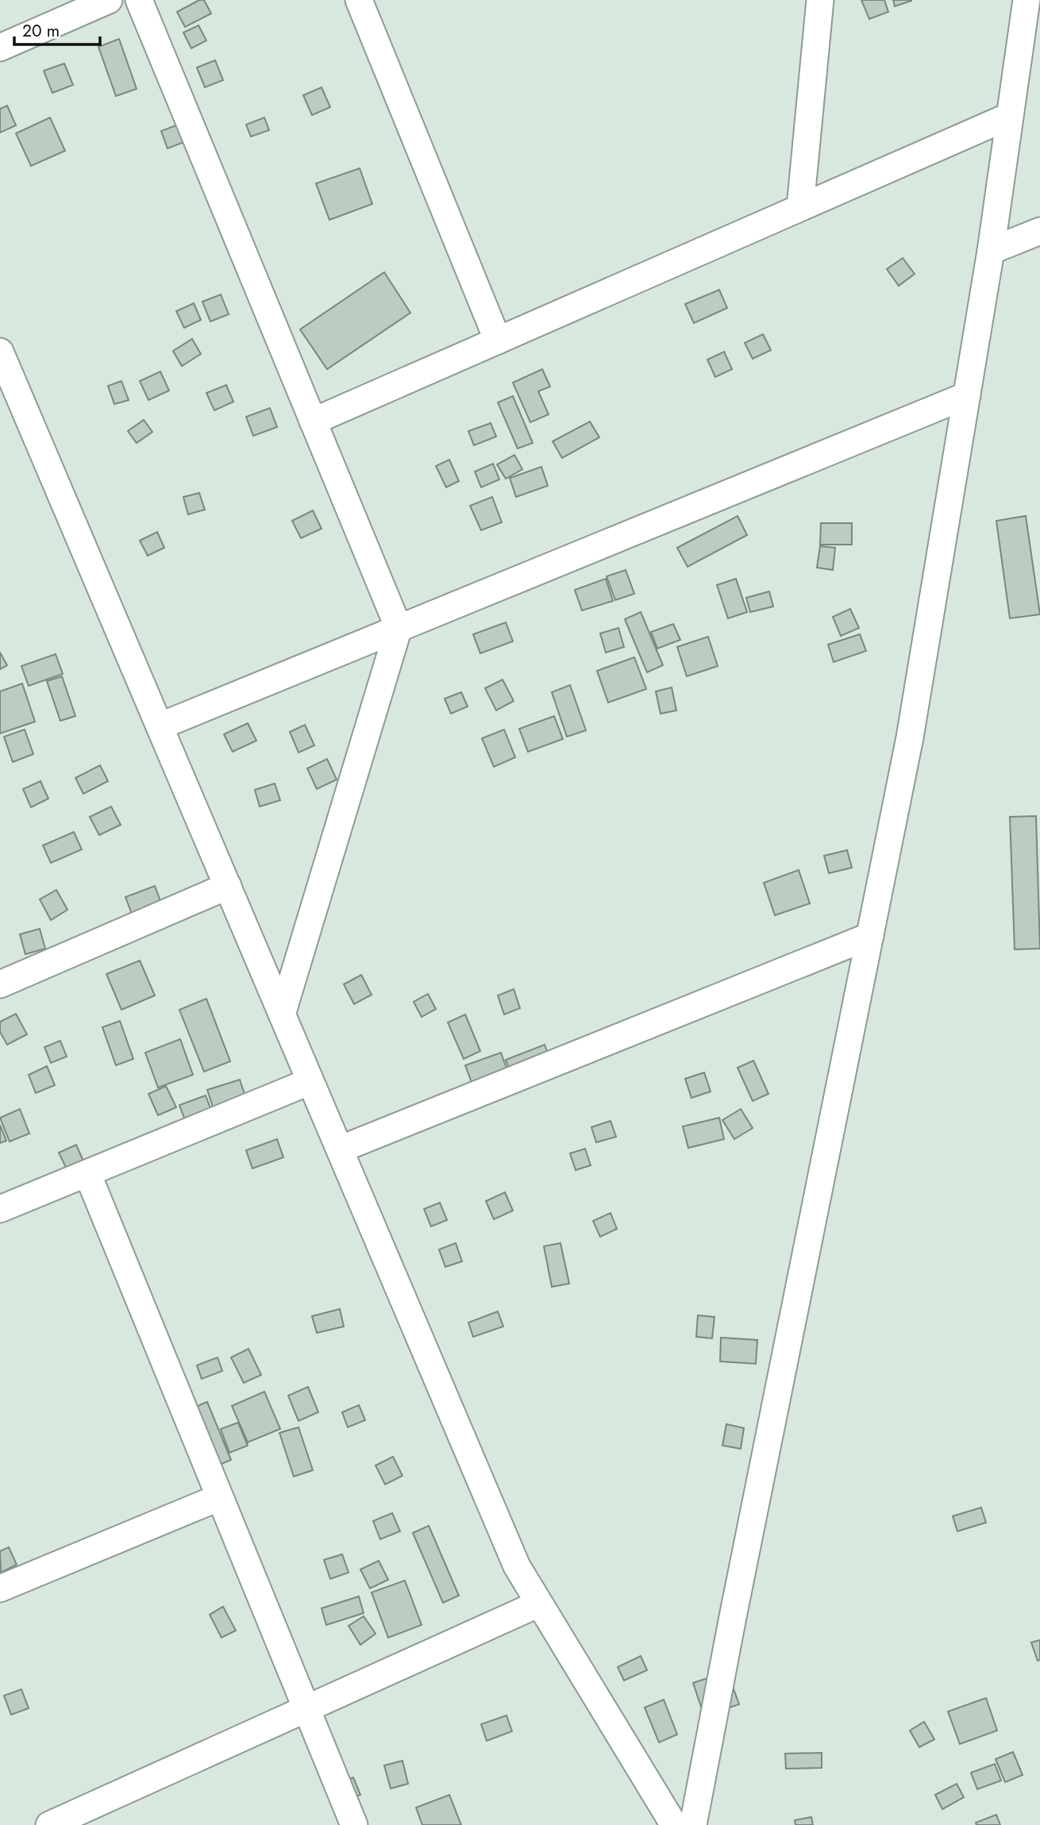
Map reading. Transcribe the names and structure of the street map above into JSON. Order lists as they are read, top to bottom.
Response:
{
  "scale_bar": "20 m"
}
